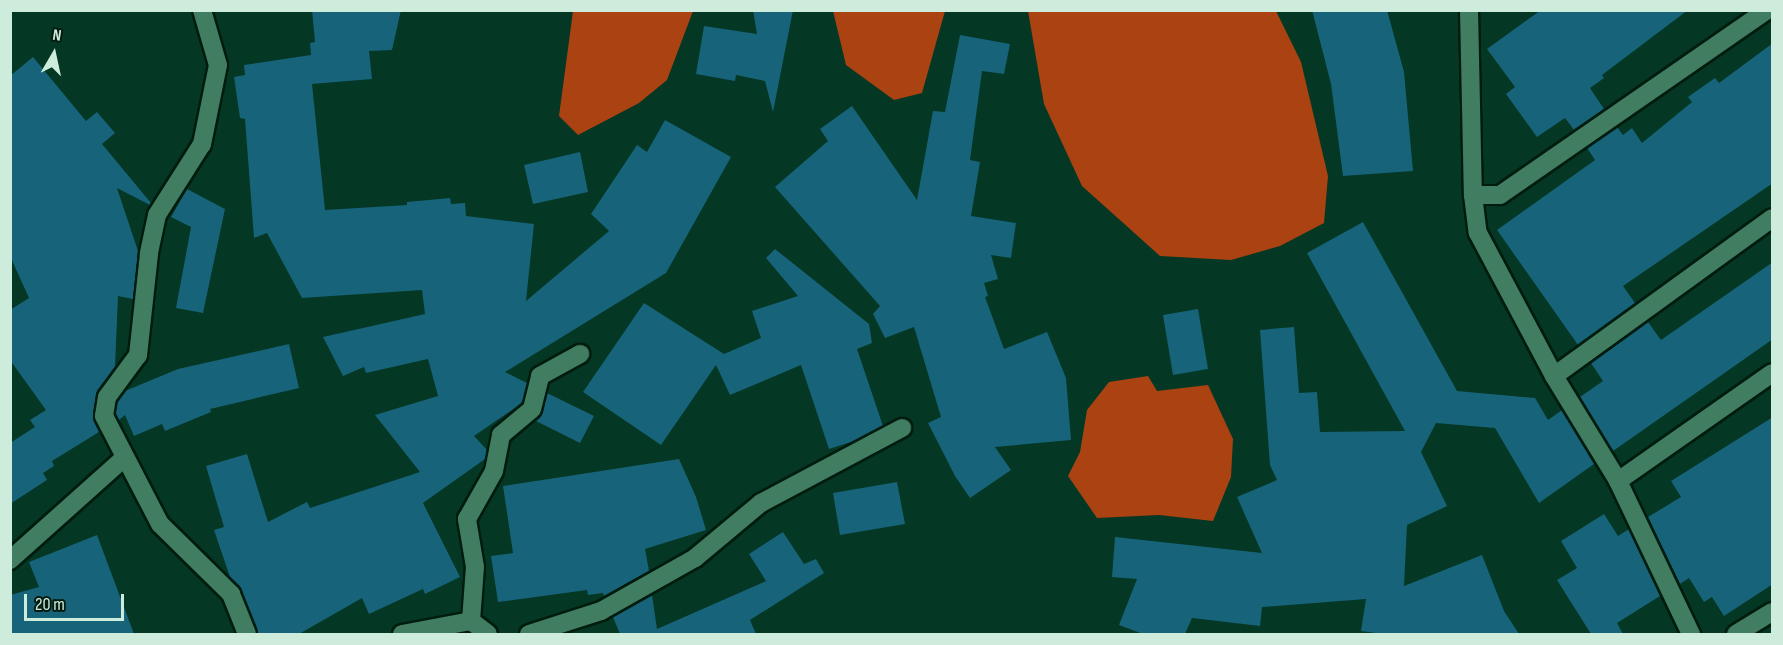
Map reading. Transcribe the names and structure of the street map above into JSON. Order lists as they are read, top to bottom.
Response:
{
  "scale_bar": "20 m",
  "north": "top"
}
